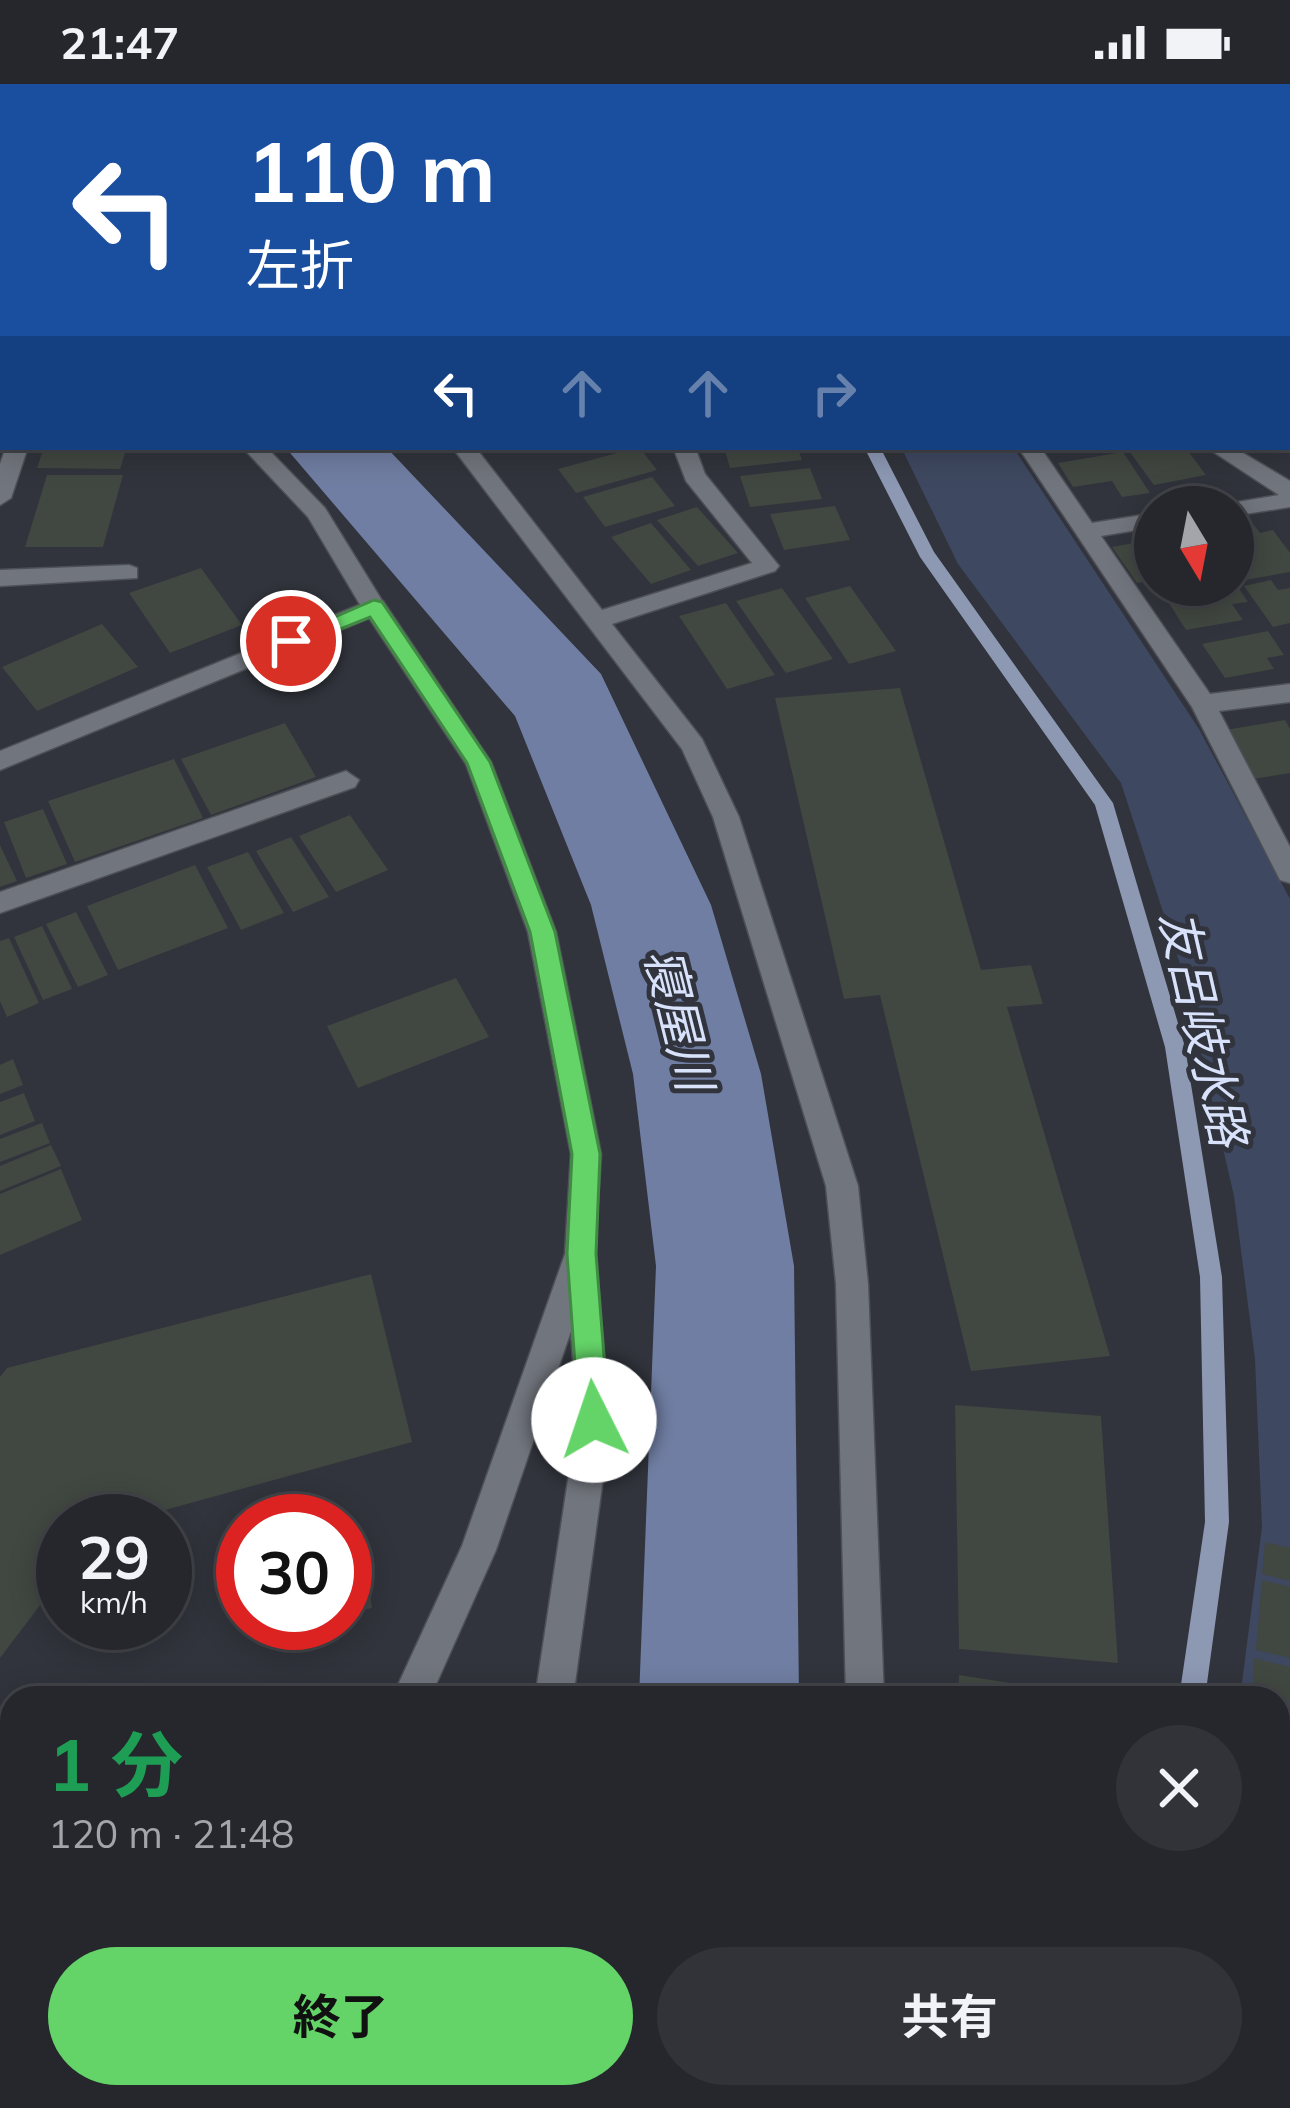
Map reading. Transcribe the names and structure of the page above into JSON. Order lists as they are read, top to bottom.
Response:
{
  "water": ["寝屋川", "友呂岐水路"],
  "north": "bottom",
  "page": {
    "status": "21:47",
    "turn": ["110 m", "左折"],
    "speed": "29 km/h",
    "limit": "30",
    "heading": ["1 分", "120 m · 21:48"],
    "buttons": ["終了", "共有"]
  }
}
